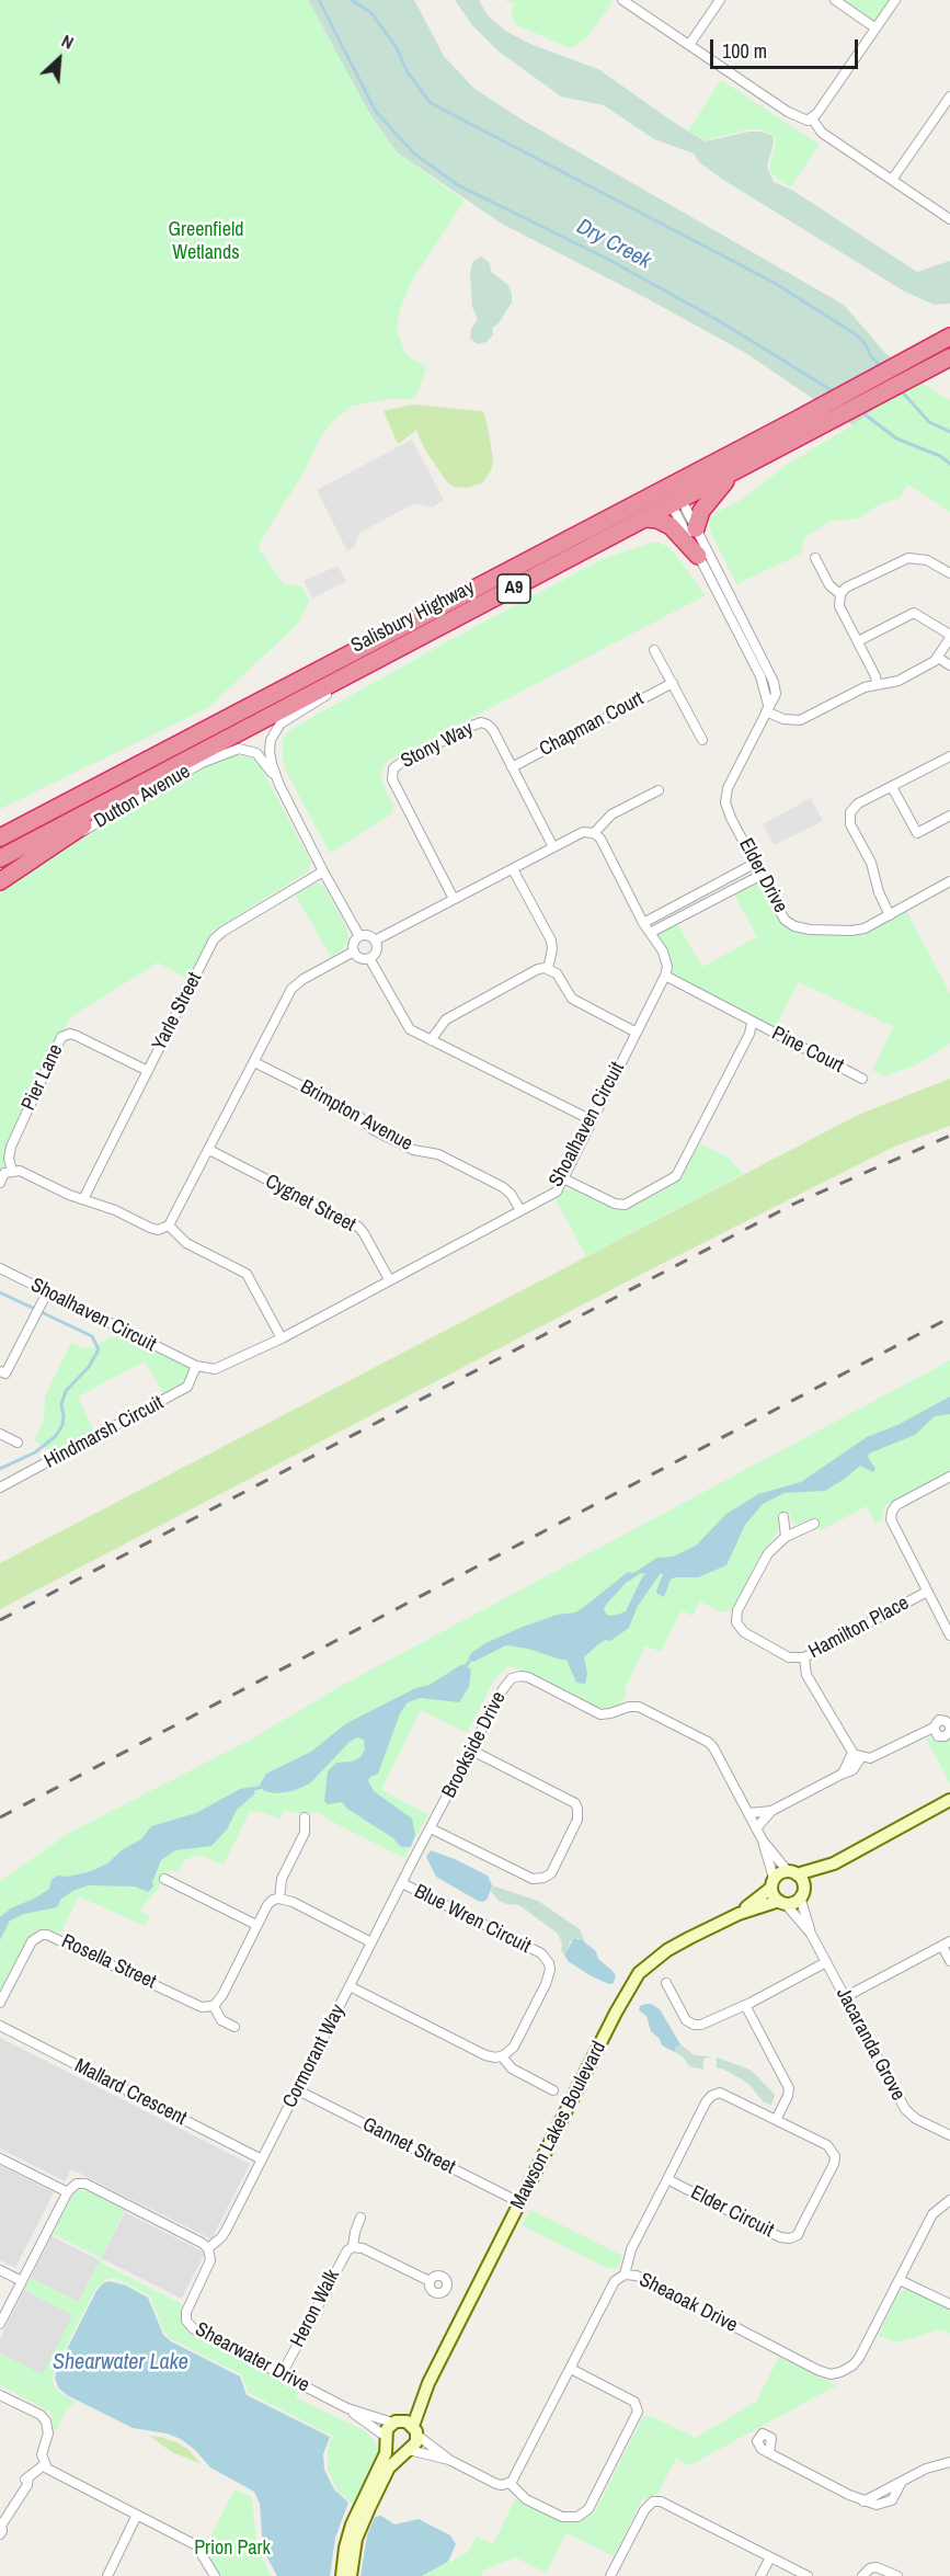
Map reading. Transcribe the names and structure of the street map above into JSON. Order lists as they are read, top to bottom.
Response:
{
  "streets": {
    "highway": ["A9", "Salisbury Highway"],
    "street": [
      "Chapman Court",
      "Stony Way",
      "Dutton Avenue",
      "Elder Drive",
      "Yarle Street",
      "Pine Court",
      "Pier Lane",
      "Brimpton Avenue",
      "Shoalhaven Circuit",
      "Cygnet Street",
      "Hindmarsh Circuit",
      "Hamilton Place",
      "Brookside Drive",
      "Blue Wren Circuit",
      "Rosella Street",
      "Jacaranda Grove",
      "Cormorant Way",
      "Mallard Crescent",
      "Mawson Lakes Boulevard",
      "Gannet Street",
      "Elder Circuit",
      "Sheaoak Drive",
      "Heron Walk",
      "Shearwater Drive"
    ]
  },
  "crossings": [
    ["Salisbury Highway", "Dutton Avenue"],
    ["Salisbury Highway", "Elder Drive"],
    ["Chapman Court", "Stony Way"],
    ["Dutton Avenue", "Yarle Street"],
    ["Yarle Street", "Pier Lane"],
    ["Pine Court", "Shoalhaven Circuit"],
    ["Brimpton Avenue", "Shoalhaven Circuit"],
    ["Shoalhaven Circuit", "Cygnet Street"],
    ["Shoalhaven Circuit", "Hindmarsh Circuit"],
    ["Brookside Drive", "Cormorant Way"],
    ["Brookside Drive", "Mawson Lakes Boulevard"],
    ["Blue Wren Circuit", "Cormorant Way"],
    ["Jacaranda Grove", "Mawson Lakes Boulevard"],
    ["Cormorant Way", "Mallard Crescent"],
    ["Cormorant Way", "Gannet Street"],
    ["Cormorant Way", "Shearwater Drive"],
    ["Mawson Lakes Boulevard", "Gannet Street"],
    ["Mawson Lakes Boulevard", "Shearwater Drive"],
    ["Elder Circuit", "Sheaoak Drive"],
    ["Heron Walk", "Shearwater Drive"]
  ],
  "water": ["Dry Creek", "Shearwater Lake"],
  "parks": ["Greenfield Wetlands", "Prion Park"],
  "scale_bar": "100 m",
  "north": "top right"
}
